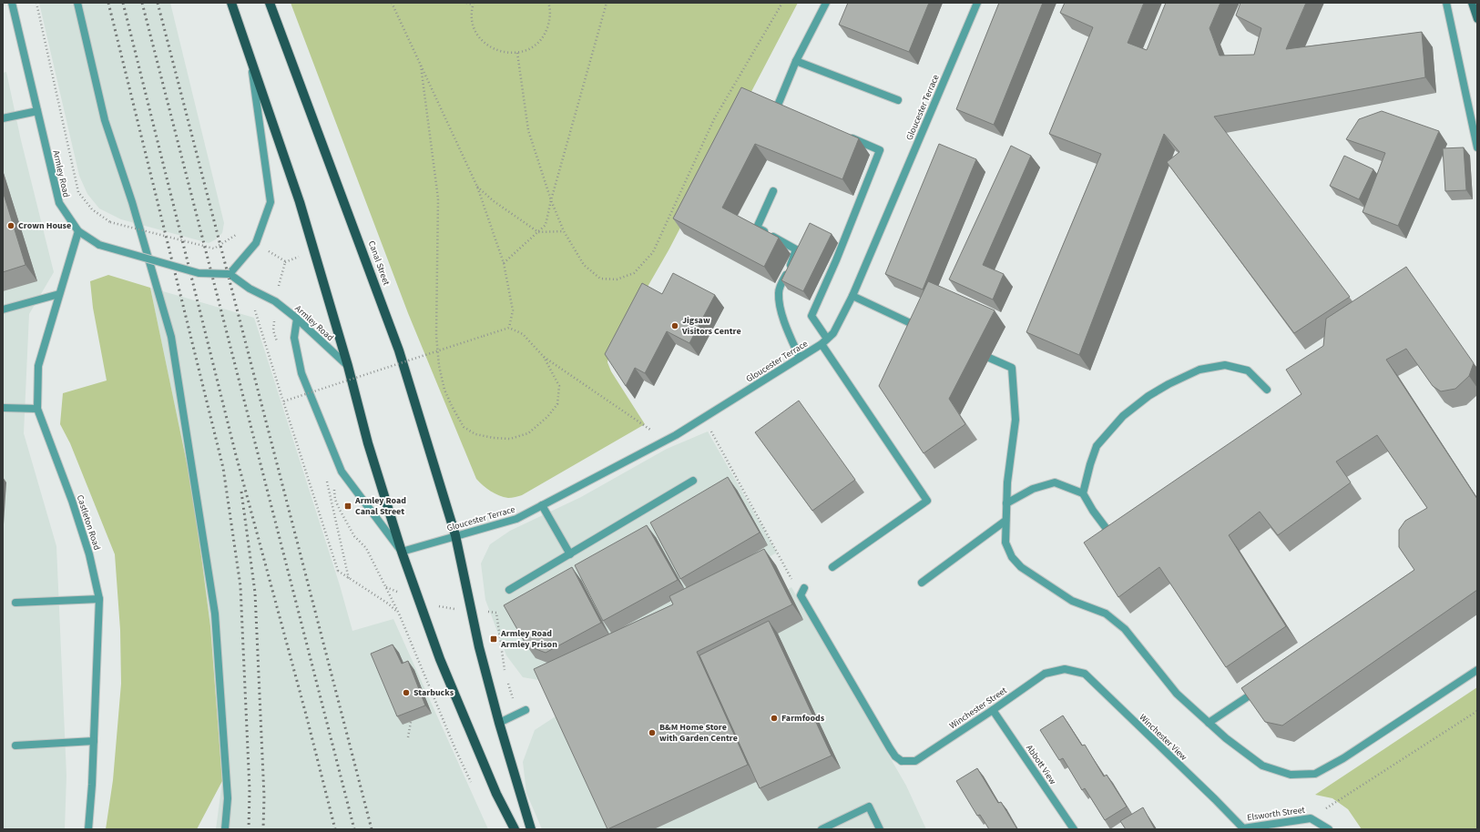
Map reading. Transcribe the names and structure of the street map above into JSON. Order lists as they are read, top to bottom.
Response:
{
  "streets": {
    "main road": ["Canal Street"],
    "street": [
      "Gloucester Terrace",
      "Armley Road",
      "Castleton Road",
      "Winchester Street",
      "Winchester View",
      "Abbott View",
      "Elsworth Street"
    ]
  },
  "crossings": [
    ["Gloucester Terrace", "Canal Street"],
    ["Armley Road", "Castleton Road"],
    ["Winchester Street", "Winchester View"],
    ["Winchester Street", "Abbott View"],
    ["Winchester View", "Elsworth Street"]
  ],
  "places": {
    "other": [
      "Crown House",
      "Jigsaw Visitors Centre",
      "Starbucks",
      "Farmfoods",
      "B&M Home Store with Garden Centre"
    ],
    "transit": ["Armley Road Canal Street", "Armley Road Armley Prison"]
  }
}
